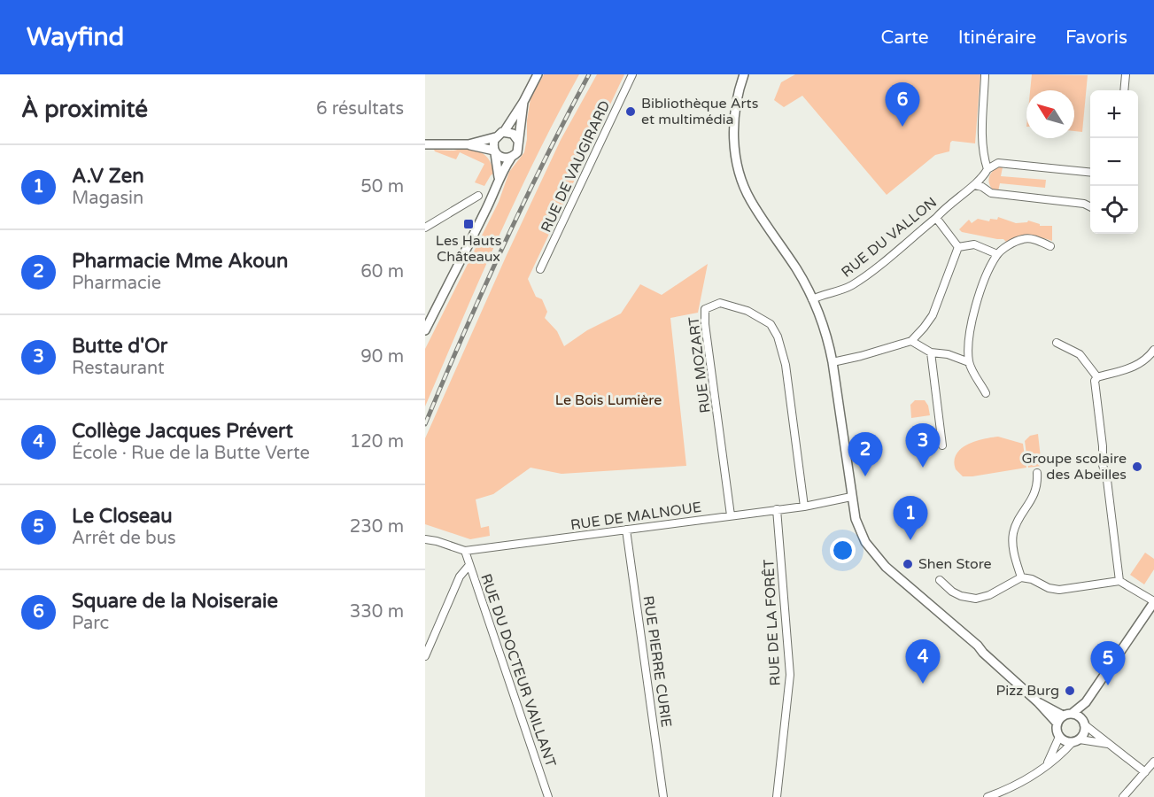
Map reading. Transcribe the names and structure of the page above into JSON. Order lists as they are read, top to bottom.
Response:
{
  "streets": {
    "street": [
      "RUE DE VAUGIRARD",
      "RUE DU VALLON",
      "RUE MOZART",
      "RUE DE MALNOUE",
      "RUE DE LA FORÊT",
      "RUE PIERRE CURIE",
      "RUE DU DOCTEUR VAILLANT"
    ]
  },
  "crossings": [
    ["RUE MOZART", "RUE DE MALNOUE"],
    ["RUE DE MALNOUE", "RUE DE LA FORÊT"],
    ["RUE DE MALNOUE", "RUE PIERRE CURIE"],
    ["RUE DE MALNOUE", "RUE DU DOCTEUR VAILLANT"]
  ],
  "parks": ["Le Bois Lumière"],
  "places": {
    "other": [
      "Bibliothèque Arts et multimédia",
      "Groupe scolaire des Abeilles",
      "Shen Store",
      "Pizz Burg"
    ],
    "transit": ["Les Hauts Châteaux"]
  },
  "north": "top left",
  "page": {
    "header": "Wayfind",
    "nav": ["Carte", "Itinéraire", "Favoris"],
    "heading": ["À proximité", "6 résultats"],
    "pins": [
      "6",
      "3",
      "2",
      "1",
      "4",
      "5"
    ],
    "map_buttons": ["+", "−"],
    "list": [
      {
        "mark": "1",
        "name": "A.V Zen",
        "note": "Magasin",
        "value": "50 m"
      },
      {
        "mark": "2",
        "name": "Pharmacie Mme Akoun",
        "note": "Pharmacie",
        "value": "60 m"
      },
      {
        "mark": "3",
        "name": "Butte d'Or",
        "note": "Restaurant",
        "value": "90 m"
      },
      {
        "mark": "4",
        "name": "Collège Jacques Prévert",
        "note": "École · Rue de la Butte Verte",
        "value": "120 m"
      },
      {
        "mark": "5",
        "name": "Le Closeau",
        "note": "Arrêt de bus",
        "value": "230 m"
      },
      {
        "mark": "6",
        "name": "Square de la Noiseraie",
        "note": "Parc",
        "value": "330 m"
      }
    ]
  }
}
